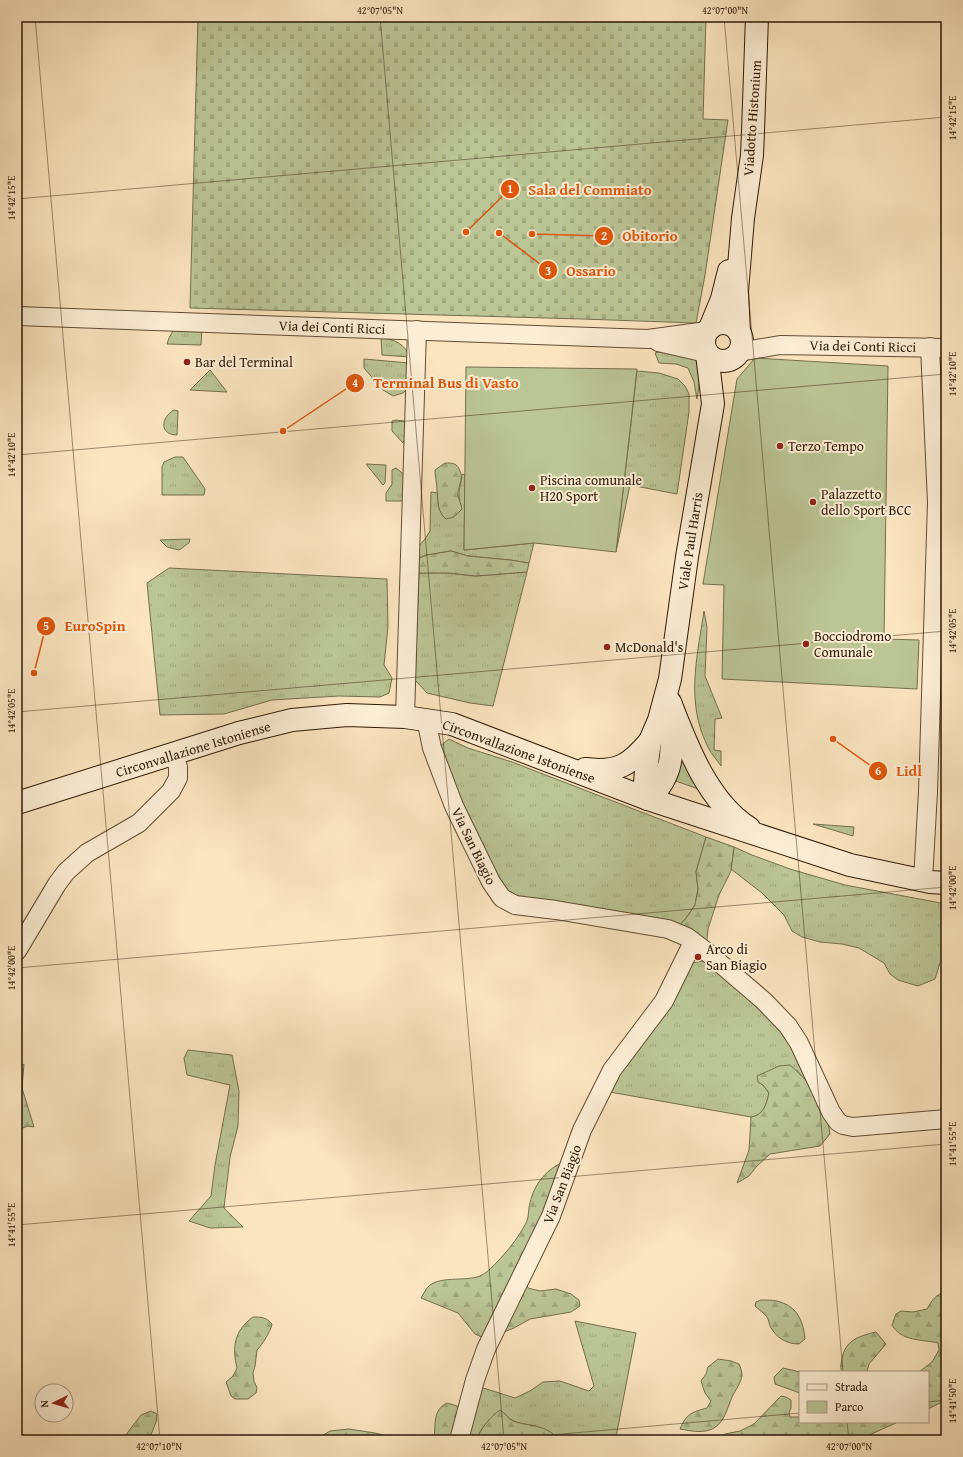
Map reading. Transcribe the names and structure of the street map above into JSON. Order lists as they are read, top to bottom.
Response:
{
  "streets": {
    "main road": ["Viadotto Histonium", "Viale Paul Harris", "Circonvallazione Istoniense"],
    "street": ["Via dei Conti Ricci", "Via San Biagio"]
  },
  "crossings": [
    ["Viadotto Histonium", "Via dei Conti Ricci"],
    ["Viadotto Histonium", "Viale Paul Harris"],
    ["Via dei Conti Ricci", "Viale Paul Harris"],
    ["Via dei Conti Ricci", "Via San Biagio"],
    ["Viale Paul Harris", "Circonvallazione Istoniense"],
    ["Circonvallazione Istoniense", "Via San Biagio"]
  ],
  "places": [
    "Sala del Commiato",
    "Ossario",
    "Obitorio",
    "Bar del Terminal",
    "Terminal Bus di Vasto",
    "Terzo Tempo",
    "Piscina comunale H20 Sport",
    "Palazzetto dello Sport BCC",
    "Bocciodromo Comunale",
    "McDonald's",
    "EuroSpin",
    "Lidl",
    "Arco di San Biagio"
  ],
  "legend": ["Strada", "Parco"],
  "north": "left",
  "coordinates": [
    "42°07'05\"N",
    "42°07'00\"N",
    "14°42'15\"E",
    "14°42'10\"E",
    "14°42'05\"E",
    "14°42'00\"E",
    "14°41'55\"E",
    "14°41'50\"E",
    "42°07'10\"N"
  ]
}
